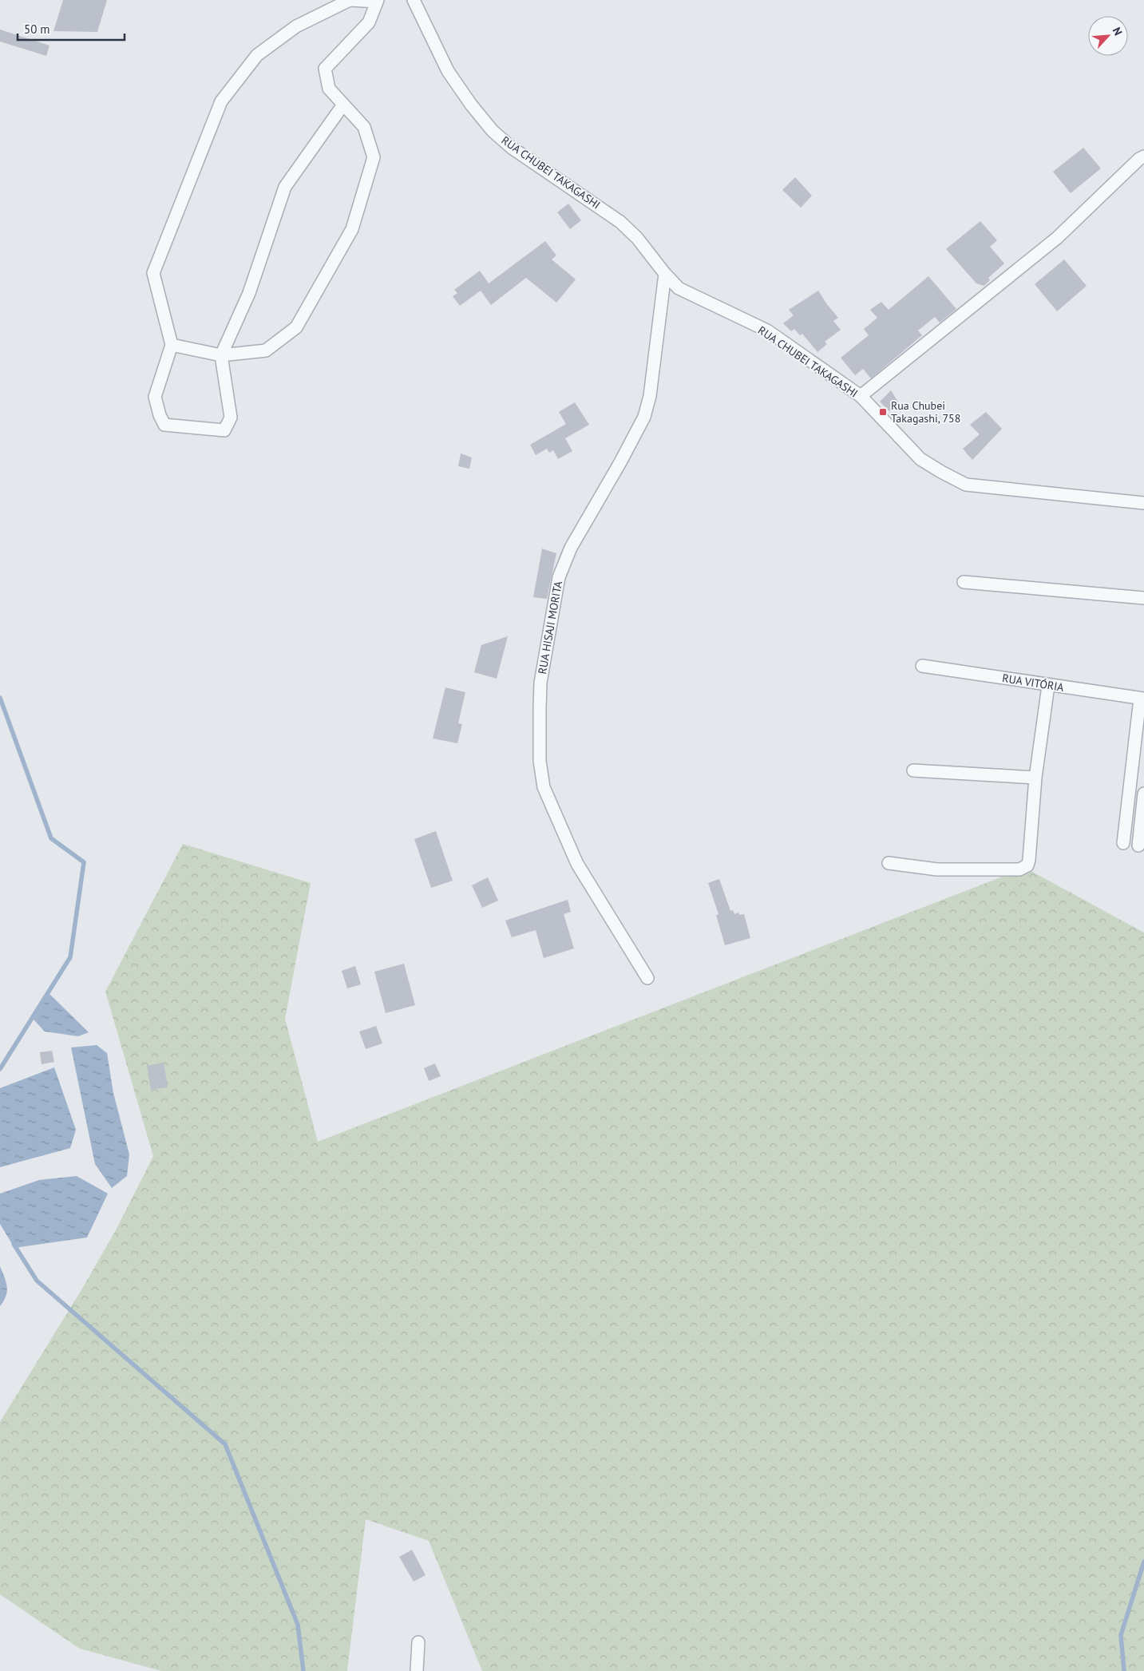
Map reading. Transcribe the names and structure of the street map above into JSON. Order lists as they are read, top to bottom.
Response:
{
  "streets": {
    "street": ["RUA CHUBEI TAKAGASHI", "RUA HISAJI MORITA", "RUA VITÓRIA"]
  },
  "crossings": [
    ["RUA CHUBEI TAKAGASHI", "RUA HISAJI MORITA"]
  ],
  "places": {
    "transit": ["Rua Chubei Takagashi, 758"]
  },
  "scale_bar": "50 m",
  "north": "top right"
}
